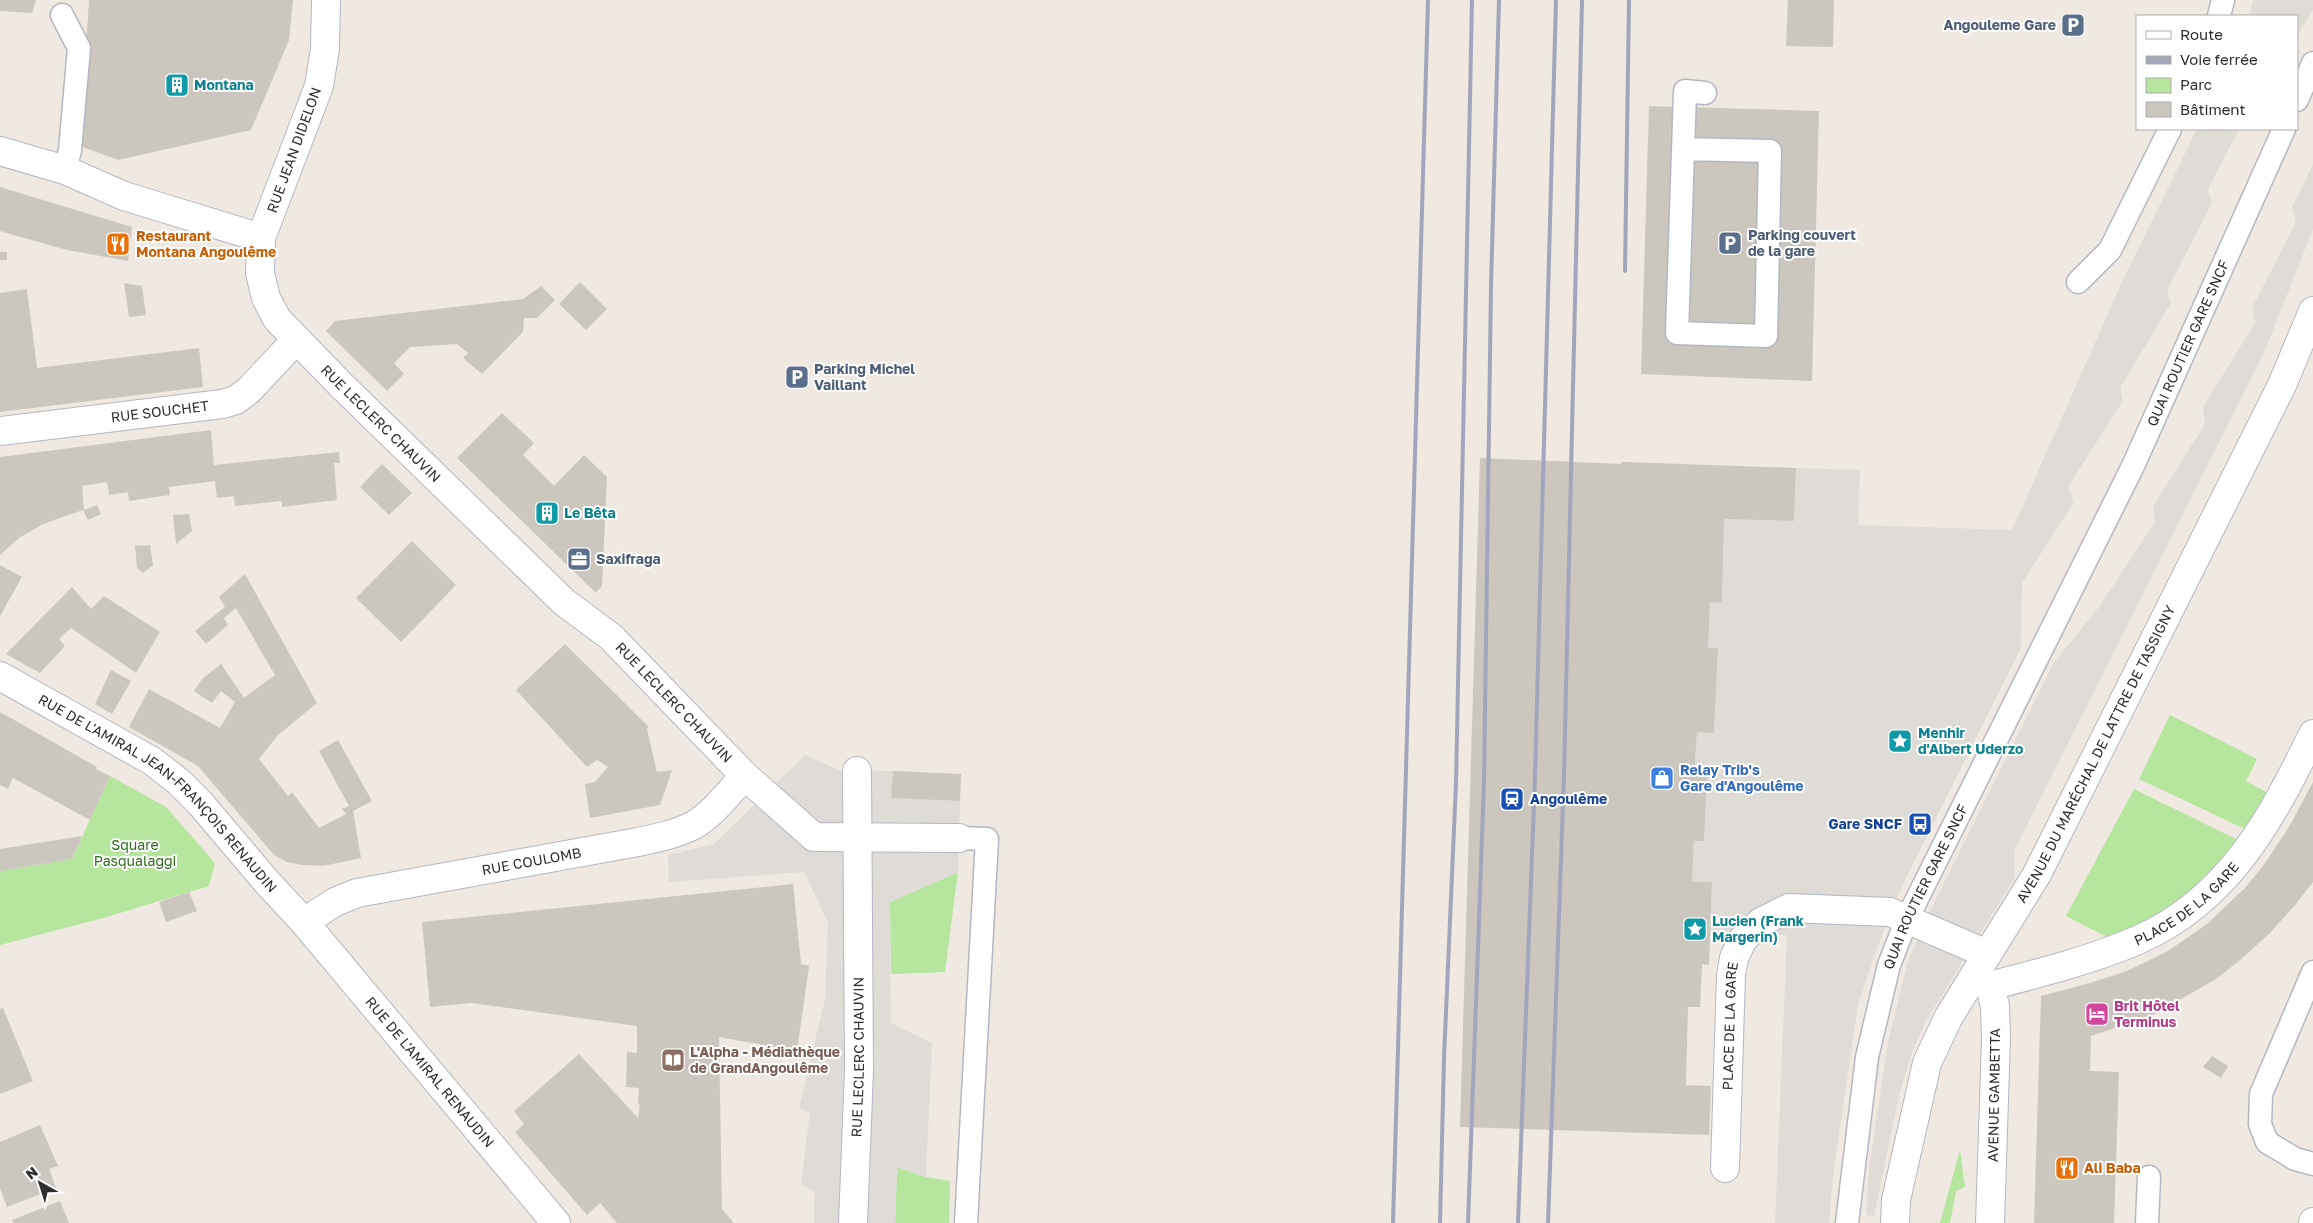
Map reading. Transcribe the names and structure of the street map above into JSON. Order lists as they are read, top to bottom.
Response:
{
  "streets": {
    "street": [
      "RUE JEAN DIDELON",
      "RUE SOUCHET",
      "RUE LECLERC CHAUVIN",
      "AVENUE DU MARÉCHAL DE LATTRE DE TASSIGNY",
      "RUE DE L'AMIRAL JEAN-FRANÇOIS RENAUDIN",
      "RUE COULOMB",
      "PLACE DE LA GARE",
      "RUE DE L'AMIRAL RENAUDIN",
      "AVENUE GAMBETTA"
    ],
    "lane": ["QUAI ROUTIER GARE SNCF"]
  },
  "crossings": [
    ["RUE JEAN DIDELON", "RUE LECLERC CHAUVIN"],
    ["QUAI ROUTIER GARE SNCF", "PLACE DE LA GARE"],
    ["RUE SOUCHET", "RUE LECLERC CHAUVIN"],
    ["RUE LECLERC CHAUVIN", "RUE COULOMB"],
    ["AVENUE DU MARÉCHAL DE LATTRE DE TASSIGNY", "PLACE DE LA GARE"],
    ["AVENUE DU MARÉCHAL DE LATTRE DE TASSIGNY", "AVENUE GAMBETTA"],
    ["RUE DE L'AMIRAL JEAN-FRANÇOIS RENAUDIN", "RUE COULOMB"],
    ["RUE DE L'AMIRAL JEAN-FRANÇOIS RENAUDIN", "RUE DE L'AMIRAL RENAUDIN"],
    ["RUE COULOMB", "RUE DE L'AMIRAL RENAUDIN"],
    ["PLACE DE LA GARE", "AVENUE GAMBETTA"]
  ],
  "parks": ["Square Pasqualaggi"],
  "places": {
    "parking": ["Angouleme Gare", "Parking couvert de la gare", "Parking Michel Vaillant"],
    "building": ["Montana", "Le Bêta"],
    "restaurant": ["Restaurant Montana Angoulême", "Ali Baba"],
    "office": ["Saxifraga"],
    "place": ["Menhir d'Albert Uderzo", "Lucien (Frank Margerin)"],
    "shop": ["Relay Trib's Gare d'Angoulême"],
    "station": ["Angoulême"],
    "bus stop": ["Gare SNCF"],
    "hotel": ["Brit Hôtel Terminus"],
    "library": ["L'Alpha - Médiathèque de GrandAngoulême"]
  },
  "legend": [
    "Route",
    "Voie ferrée",
    "Parc",
    "Bâtiment"
  ],
  "north": "top left"
}
